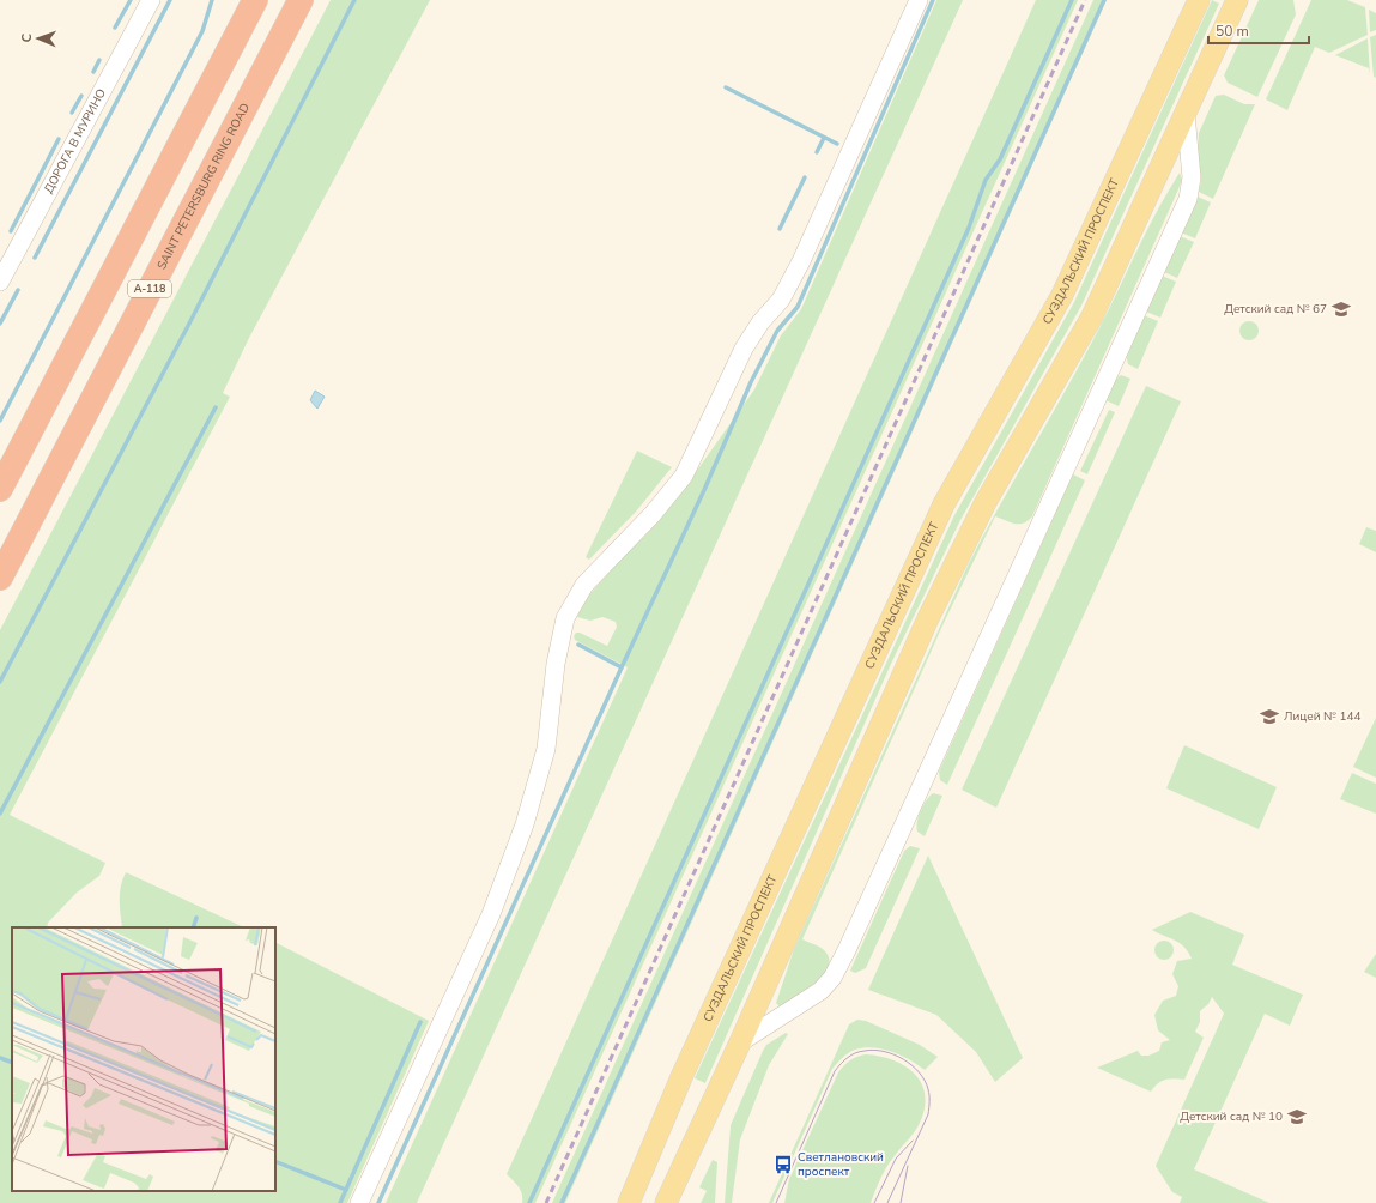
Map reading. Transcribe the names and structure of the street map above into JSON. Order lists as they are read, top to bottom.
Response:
{
  "streets": {
    "highway": ["SAINT PETERSBURG RING ROAD", "А-118"],
    "main road": ["СУЗДАЛЬСКИЙ ПРОСПЕКТ"],
    "street": ["ДОРОГА В МУРИНО"]
  },
  "places": {
    "school or university": ["Детский сад № 67", "Лицей № 144", "Детский сад № 10"],
    "bus stop": ["Светлановский проспект"]
  },
  "scale_bar": "50 m",
  "north": "left"
}
